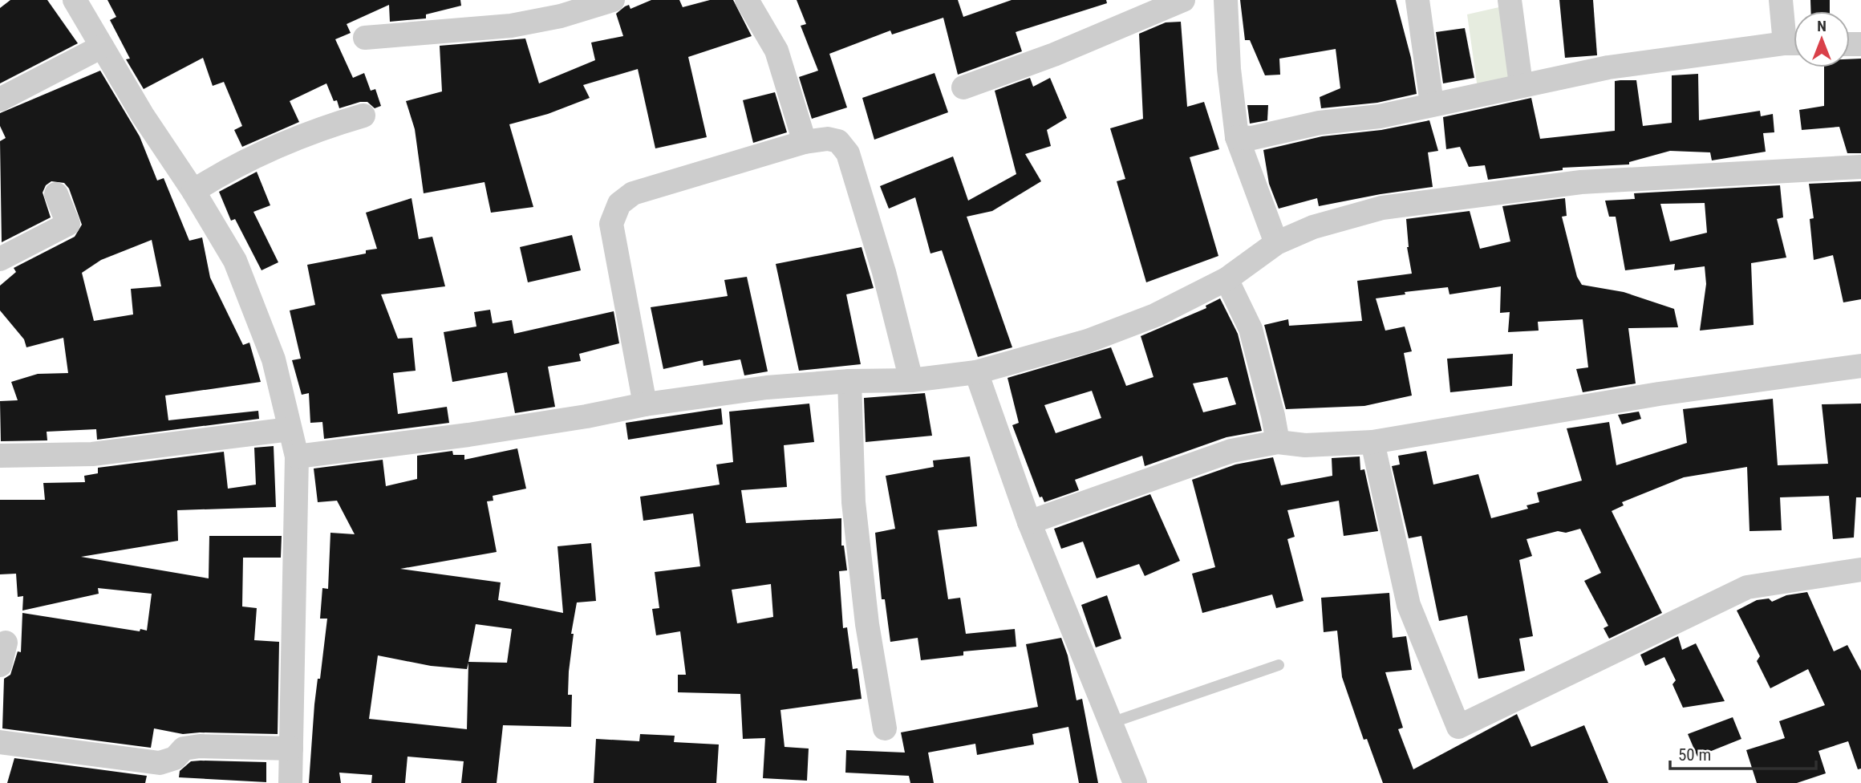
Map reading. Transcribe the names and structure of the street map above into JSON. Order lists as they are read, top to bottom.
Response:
{
  "scale_bar": "50 m",
  "north": "top"
}
